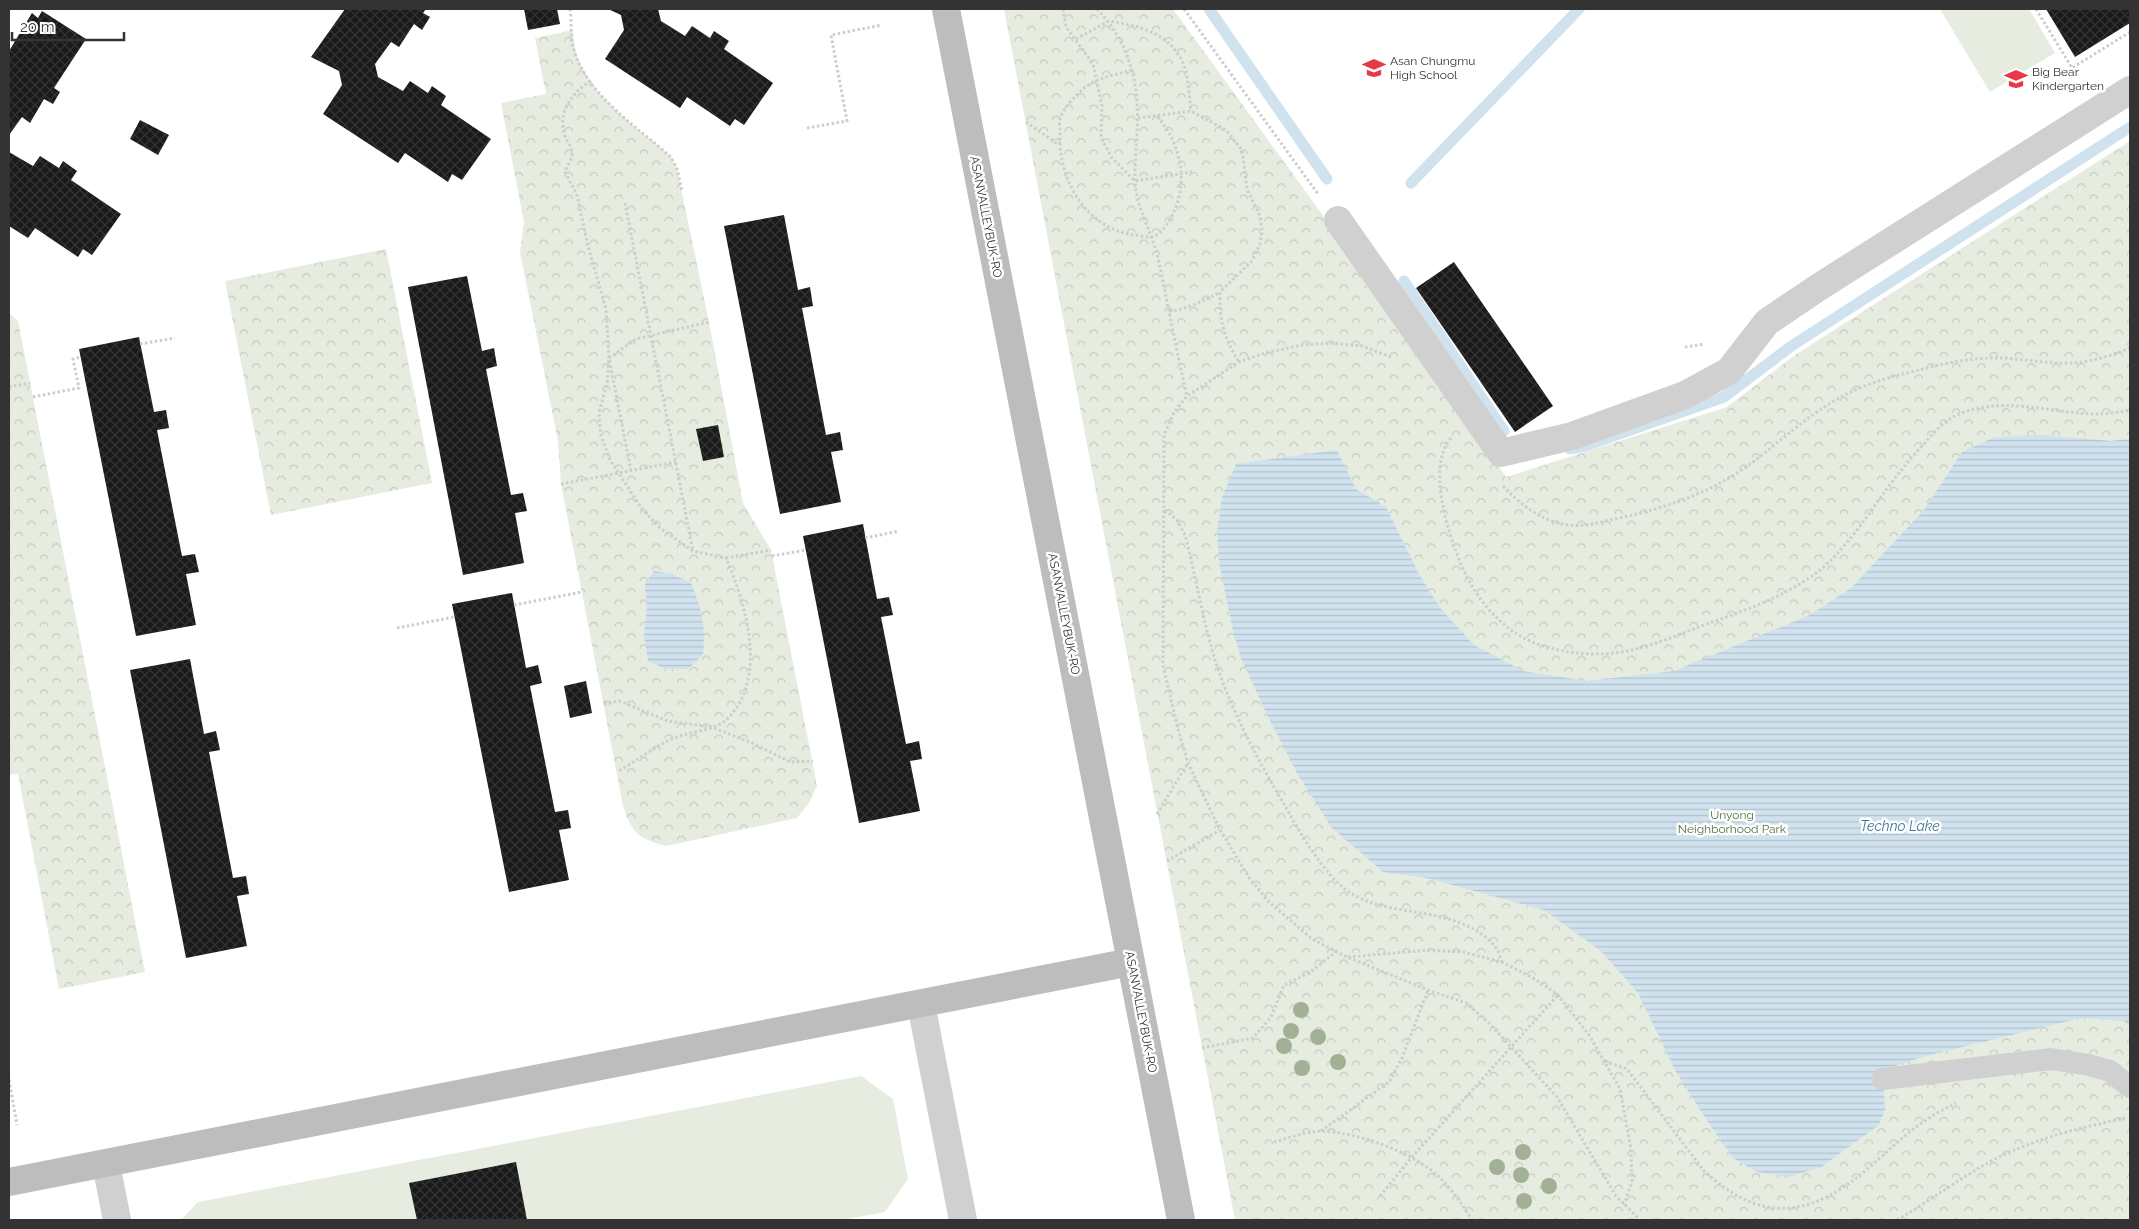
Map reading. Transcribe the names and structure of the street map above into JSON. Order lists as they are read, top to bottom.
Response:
{
  "streets": {
    "street": ["ASANVALLEYBUK-RO"]
  },
  "water": ["Techno Lake"],
  "parks": ["Unyong Neighborhood Park"],
  "places": {
    "school or university": ["Asan Chungmu High School", "Big Bear Kindergarten"]
  },
  "scale_bar": "20 m"
}
